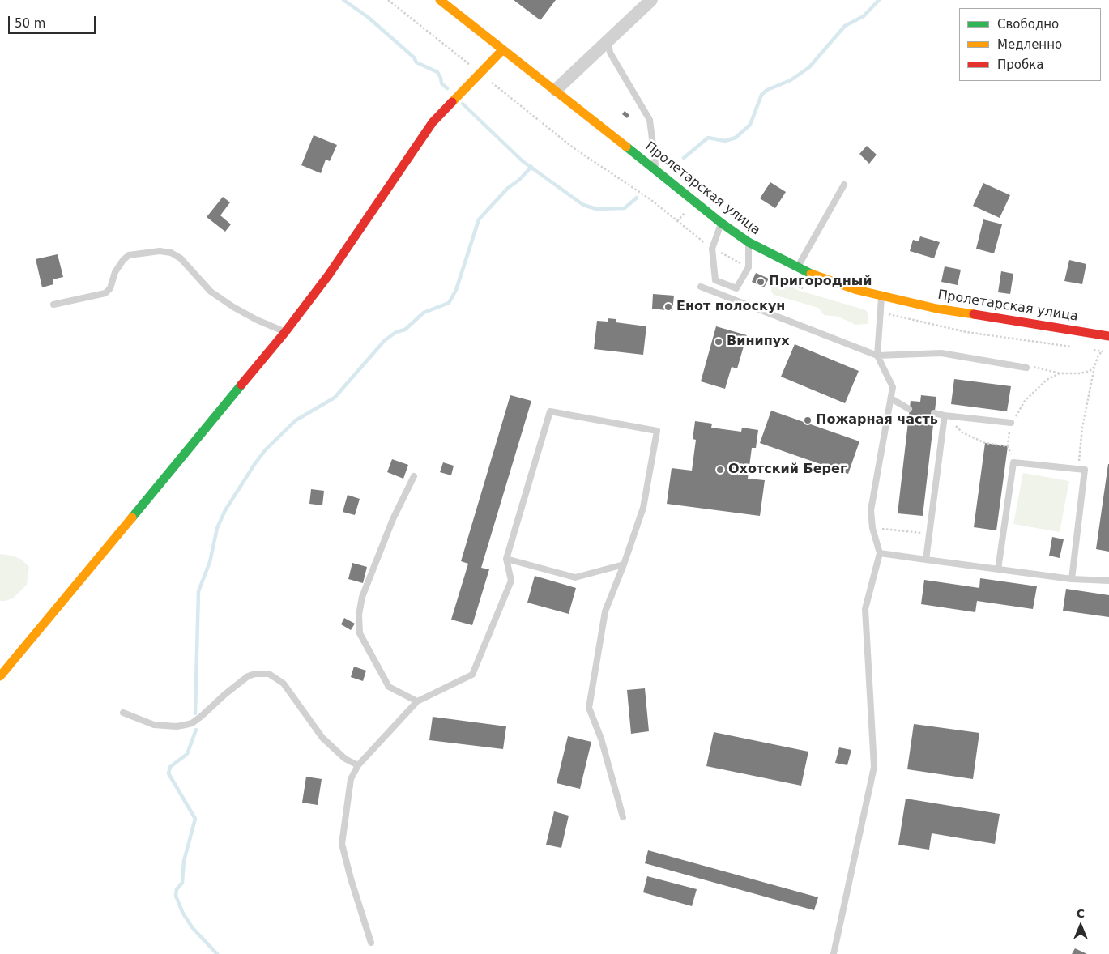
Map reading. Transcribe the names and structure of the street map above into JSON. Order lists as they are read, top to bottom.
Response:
{
  "streets": {
    "street": ["Пролетарская улица"]
  },
  "places": [
    "Пригородный",
    "Енот полоскун",
    "Винипух",
    "Пожарная часть",
    "Охотский Берег"
  ],
  "legend": ["Свободно", "Медленно", "Пробка"],
  "scale_bar": "50 m",
  "north": "top"
}
